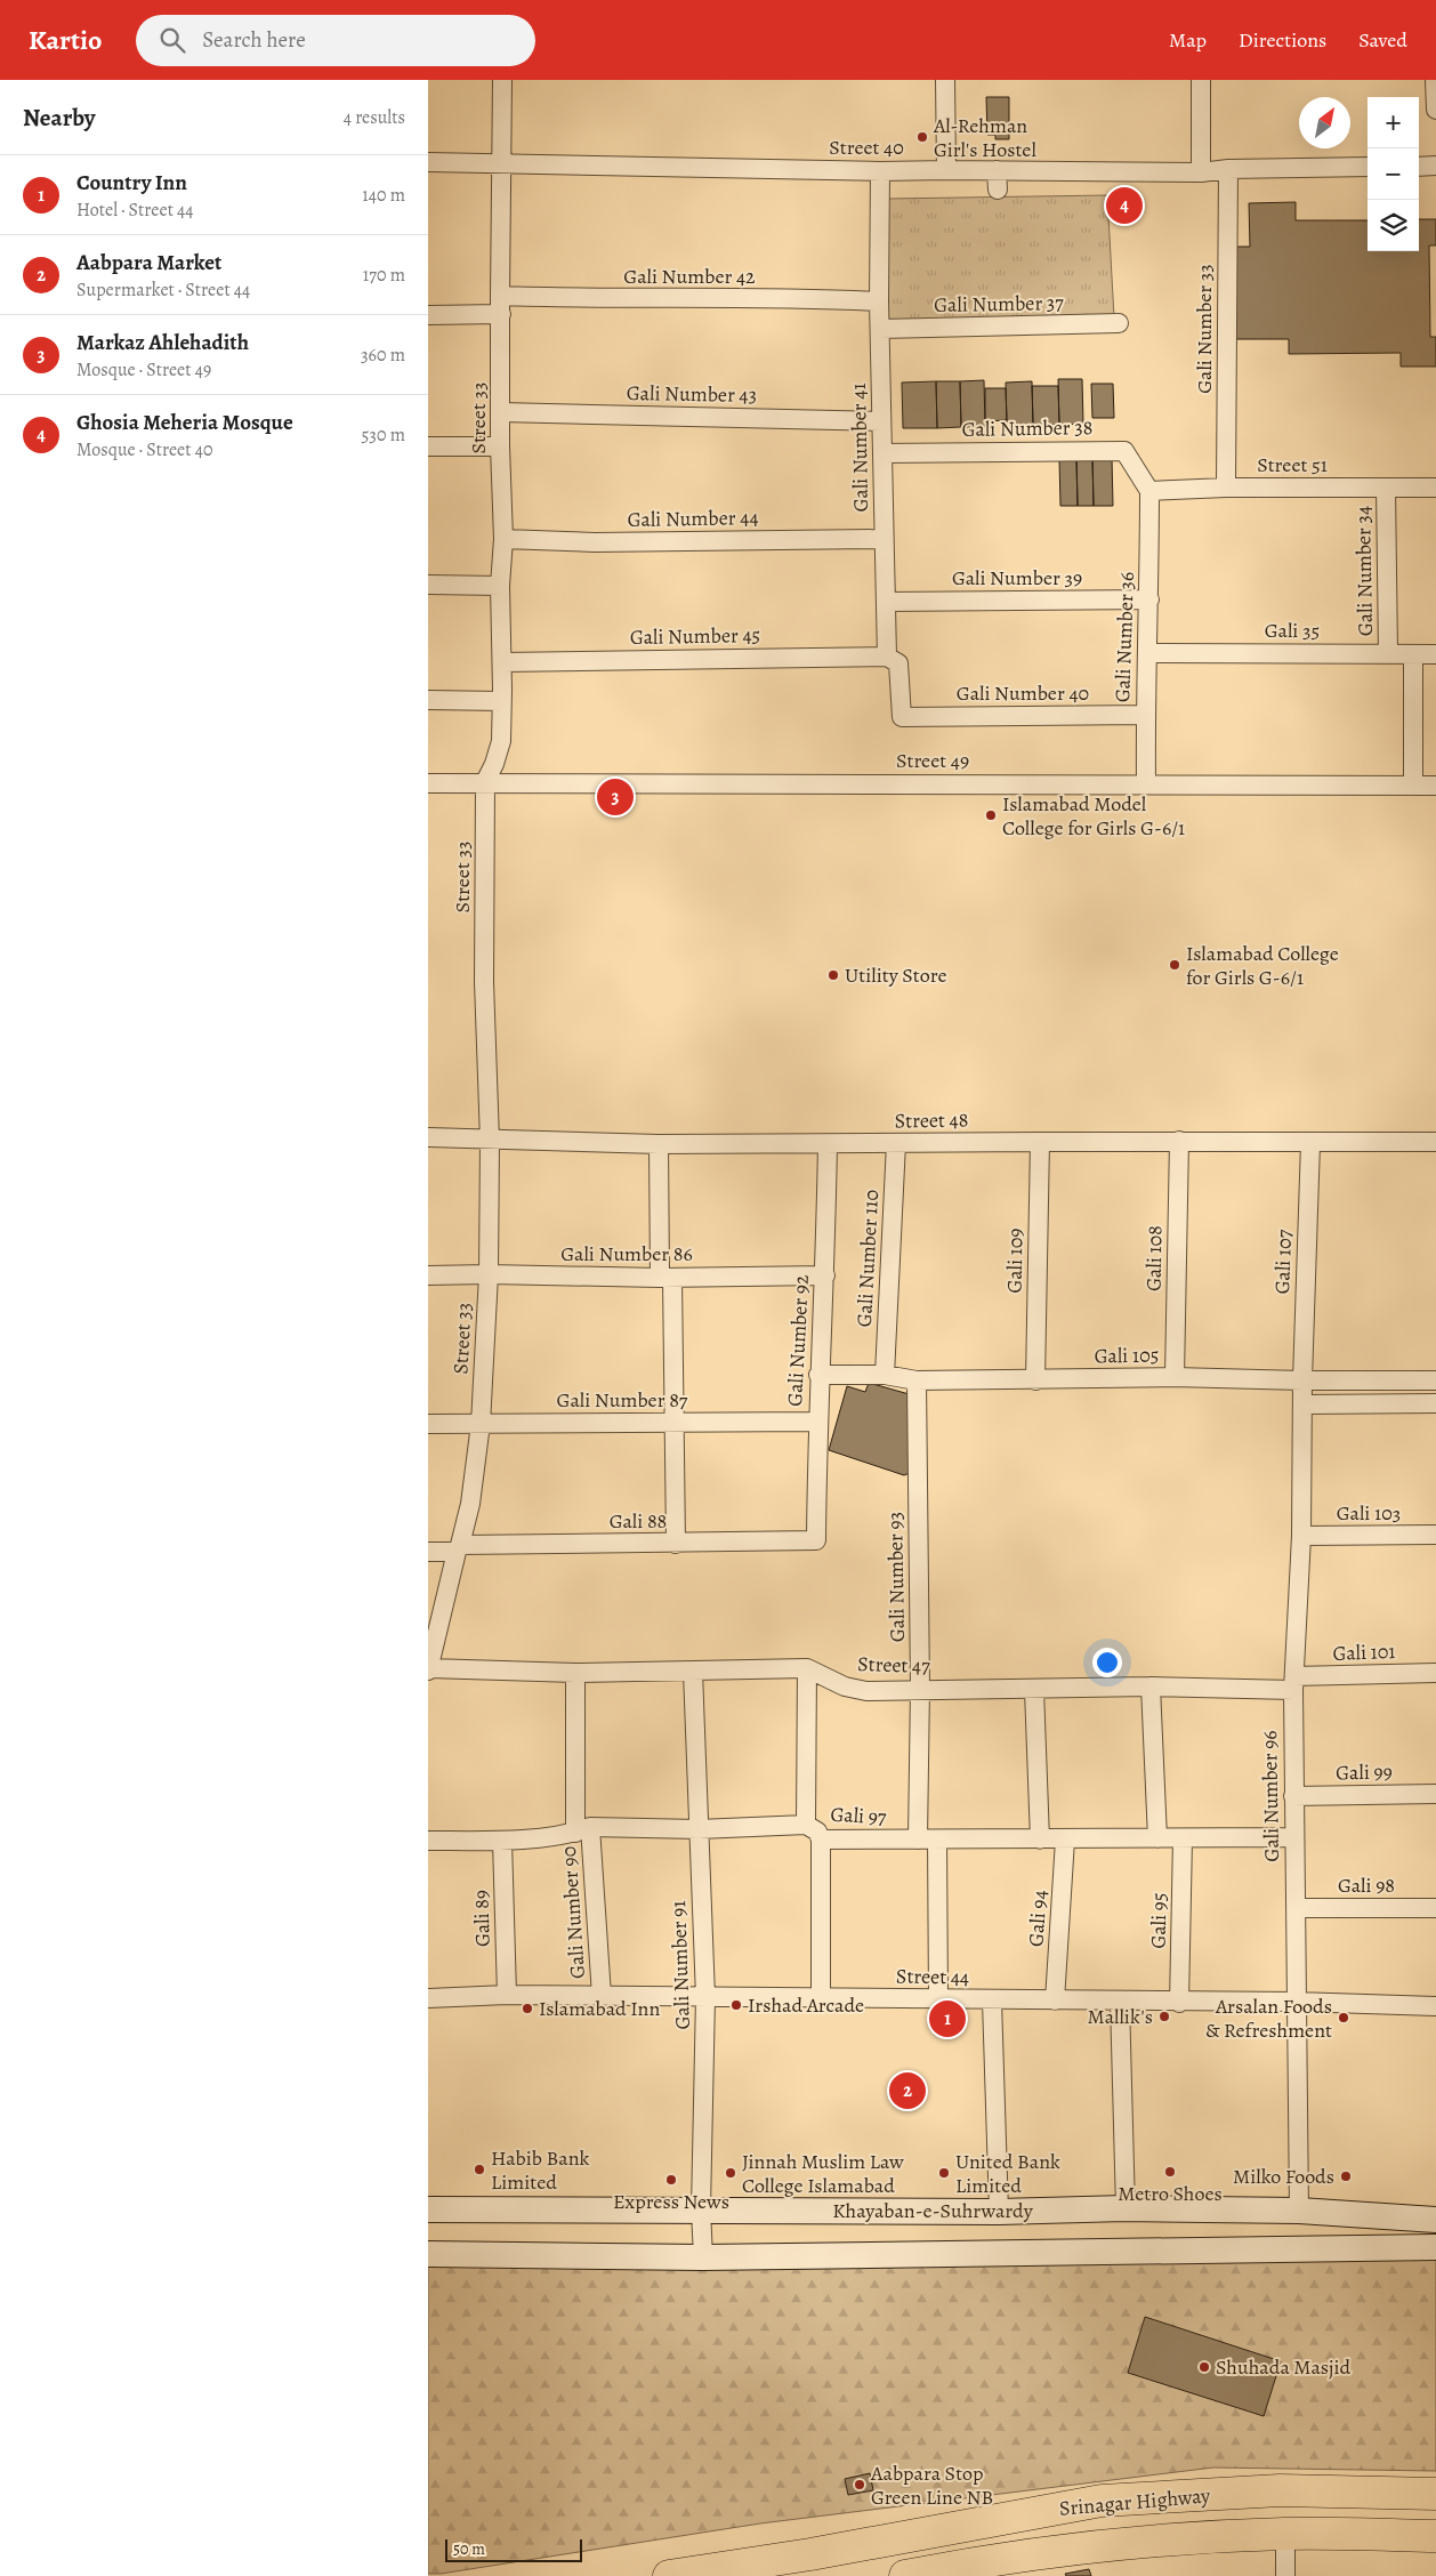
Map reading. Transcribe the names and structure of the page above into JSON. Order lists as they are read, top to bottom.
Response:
{
  "streets": {
    "highway": ["Srinagar Highway"],
    "main road": ["Khayaban-e-Suhrwardy"],
    "street": [
      "Street 40",
      "Gali Number 42",
      "Gali Number 37",
      "Gali Number 33",
      "Gali Number 43",
      "Street 33",
      "Gali Number 38",
      "Gali Number 41",
      "Street 51",
      "Gali Number 44",
      "Gali Number 34",
      "Gali Number 39",
      "Gali 35",
      "Gali Number 45",
      "Gali Number 36",
      "Gali Number 40",
      "Street 49",
      "Street 48",
      "Gali Number 86",
      "Gali Number 110",
      "Gali 108",
      "Gali 109",
      "Gali 107",
      "Gali Number 92",
      "Gali 105",
      "Gali Number 87",
      "Gali 103",
      "Gali 88",
      "Gali Number 93",
      "Gali 101",
      "Street 47",
      "Gali 99",
      "Gali Number 96",
      "Gali 97",
      "Gali 98",
      "Gali Number 90",
      "Gali 89",
      "Gali 94",
      "Gali 95",
      "Gali Number 91",
      "Street 44"
    ]
  },
  "crossings": [
    ["Street 40", "Gali Number 33"],
    ["Street 40", "Street 33"],
    ["Street 40", "Gali Number 41"],
    ["Gali Number 42", "Street 33"],
    ["Gali Number 42", "Gali Number 41"],
    ["Gali Number 37", "Gali Number 41"],
    ["Gali Number 33", "Street 51"],
    ["Gali Number 43", "Street 33"],
    ["Gali Number 43", "Gali Number 41"],
    ["Street 33", "Gali Number 44"],
    ["Street 33", "Gali Number 45"],
    ["Street 33", "Street 49"],
    ["Street 33", "Street 48"],
    ["Street 33", "Gali Number 86"],
    ["Street 33", "Gali Number 87"],
    ["Street 33", "Gali 88"],
    ["Street 33", "Street 47"],
    ["Gali Number 38", "Gali Number 41"],
    ["Gali Number 38", "Street 51"],
    ["Gali Number 38", "Gali Number 36"],
    ["Gali Number 41", "Gali Number 44"],
    ["Gali Number 41", "Gali Number 39"],
    ["Gali Number 41", "Gali Number 45"],
    ["Gali Number 41", "Gali Number 40"],
    ["Street 51", "Gali Number 34"],
    ["Street 51", "Gali Number 36"],
    ["Gali Number 34", "Gali 35"],
    ["Gali Number 39", "Gali Number 36"],
    ["Gali 35", "Gali Number 36"],
    ["Gali Number 36", "Gali Number 40"],
    ["Gali Number 36", "Street 49"],
    ["Street 48", "Gali Number 110"],
    ["Street 48", "Gali 108"],
    ["Street 48", "Gali 109"],
    ["Street 48", "Gali 107"],
    ["Street 48", "Gali Number 92"],
    ["Gali Number 86", "Gali Number 92"],
    ["Gali Number 110", "Gali 105"],
    ["Gali 108", "Gali 105"],
    ["Gali 109", "Gali 105"],
    ["Gali 107", "Gali 105"],
    ["Gali 107", "Gali Number 96"],
    ["Gali Number 92", "Gali 105"],
    ["Gali Number 92", "Gali Number 87"],
    ["Gali Number 92", "Gali 88"],
    ["Gali 105", "Gali Number 93"],
    ["Gali 105", "Gali Number 96"],
    ["Gali 103", "Gali Number 96"],
    ["Gali Number 93", "Street 47"],
    ["Gali Number 93", "Gali 97"],
    ["Gali Number 93", "Street 44"],
    ["Gali 101", "Street 47"],
    ["Gali 101", "Gali Number 96"],
    ["Street 47", "Gali Number 96"],
    ["Street 47", "Gali Number 90"],
    ["Street 47", "Gali Number 91"],
    ["Gali 99", "Gali Number 96"],
    ["Gali Number 96", "Gali 97"],
    ["Gali Number 96", "Gali 98"],
    ["Gali Number 96", "Street 44"],
    ["Gali Number 96", "Khayaban-e-Suhrwardy"],
    ["Gali 97", "Gali Number 90"],
    ["Gali 97", "Gali 89"],
    ["Gali 97", "Gali 94"],
    ["Gali 97", "Gali 95"],
    ["Gali 97", "Gali Number 91"],
    ["Gali Number 90", "Street 44"],
    ["Gali 89", "Street 44"],
    ["Gali 94", "Street 44"],
    ["Gali 95", "Street 44"],
    ["Gali Number 91", "Street 44"],
    ["Gali Number 91", "Khayaban-e-Suhrwardy"]
  ],
  "places": [
    "Al-Rehman Girl's Hostel",
    "Islamabad Model College for Girls G-6/1",
    "Islamabad College for Girls G-6/1",
    "Utility Store",
    "Irshad Arcade",
    "Islamabad Inn",
    "Mallik's",
    "Arsalan Foods & Refreshment",
    "Habib Bank Limited",
    "Metro Shoes",
    "Jinnah Muslim Law College Islamabad",
    "United Bank Limited",
    "Milko Foods",
    "Express News",
    "Shuhada Masjid",
    "Aabpara Stop Green Line NB"
  ],
  "scale_bar": "50 m",
  "north": "top right",
  "page": {
    "header": "Kartio",
    "search": "Search here",
    "nav": ["Map", "Directions", "Saved"],
    "heading": ["Nearby", "4 results"],
    "map_buttons": ["+", "−"],
    "list": [
      {
        "mark": "1",
        "name": "Country Inn",
        "note": "Hotel · Street 44",
        "value": "140 m"
      },
      {
        "mark": "2",
        "name": "Aabpara Market",
        "note": "Supermarket · Street 44",
        "value": "170 m"
      },
      {
        "mark": "3",
        "name": "Markaz Ahlehadith",
        "note": "Mosque · Street 49",
        "value": "360 m"
      },
      {
        "mark": "4",
        "name": "Ghosia Meheria Mosque",
        "note": "Mosque · Street 40",
        "value": "530 m"
      }
    ],
    "pins": [
      "4",
      "3",
      "1",
      "2"
    ],
    "scale": "50 m"
  }
}
